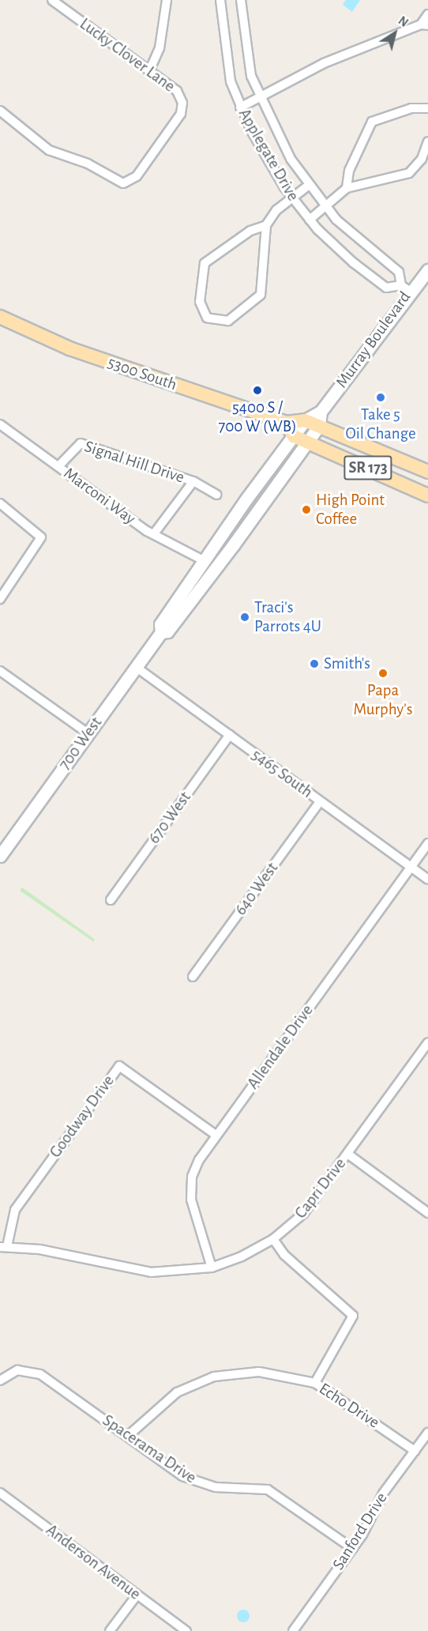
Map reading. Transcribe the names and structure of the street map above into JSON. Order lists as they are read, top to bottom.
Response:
{
  "streets": {
    "main road": [
      "Murray Boulevard",
      "5300 South",
      "SR 173",
      "700 West"
    ],
    "street": [
      "Lucky Clover Lane",
      "Applegate Drive",
      "Signal Hill Drive",
      "Marconi Way",
      "5465 South",
      "670 West",
      "640 West",
      "Allendale Drive",
      "Goodway Drive",
      "Capri Drive",
      "Echo Drive",
      "Spacerama Drive",
      "Sanford Drive",
      "Anderson Avenue"
    ]
  },
  "crossings": [
    ["Applegate Drive", "Murray Boulevard"],
    ["Murray Boulevard", "5300 South"],
    ["Murray Boulevard", "SR 173"],
    ["Murray Boulevard", "700 West"],
    ["5300 South", "700 West"],
    ["Signal Hill Drive", "Marconi Way"],
    ["SR 173", "700 West"],
    ["Marconi Way", "700 West"],
    ["700 West", "5465 South"],
    ["5465 South", "670 West"],
    ["5465 South", "640 West"],
    ["5465 South", "Allendale Drive"],
    ["Allendale Drive", "Goodway Drive"],
    ["Allendale Drive", "Capri Drive"],
    ["Goodway Drive", "Capri Drive"],
    ["Echo Drive", "Spacerama Drive"],
    ["Echo Drive", "Sanford Drive"],
    ["Spacerama Drive", "Sanford Drive"]
  ],
  "places": [
    "5400 S / 700 W (WB)",
    "Take 5 Oil Change",
    "High Point Coffee",
    "Traci's Parrots 4U",
    "Smith's",
    "Papa Murphy's"
  ],
  "north": "top right"
}
